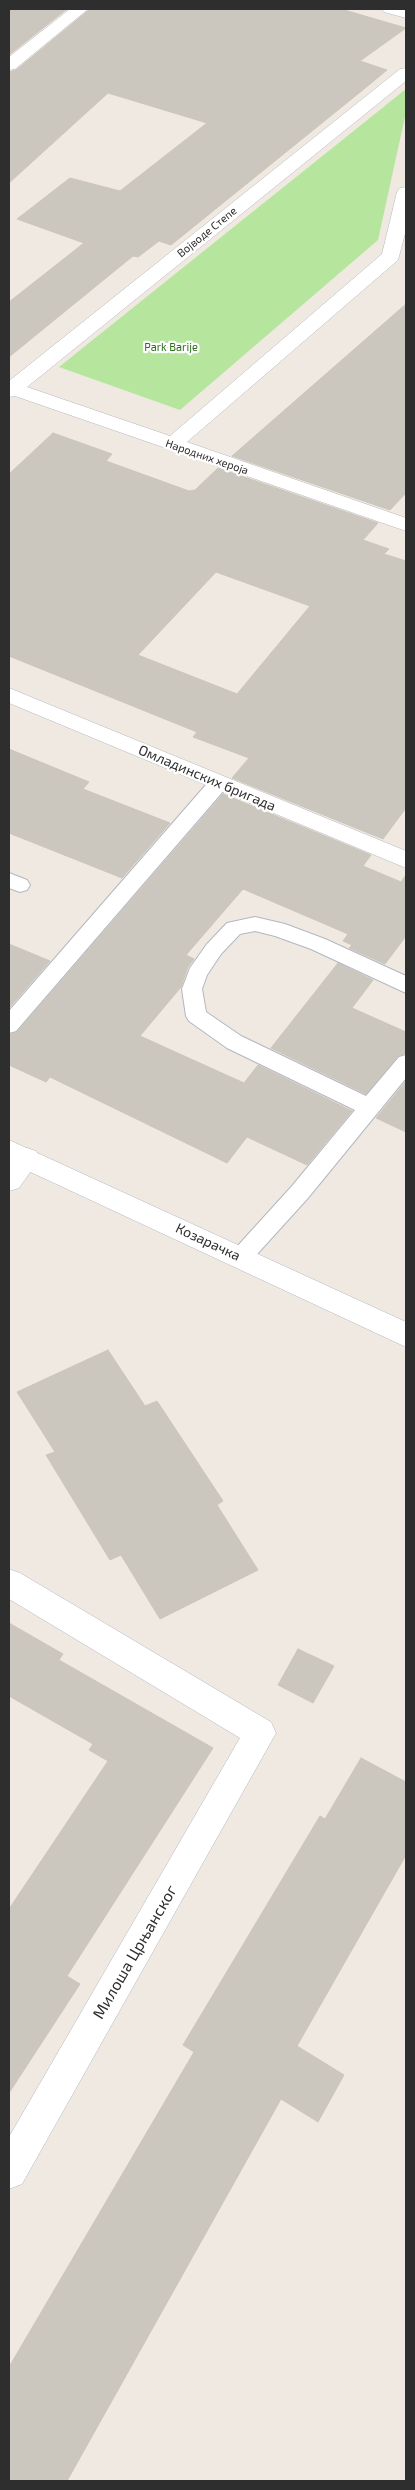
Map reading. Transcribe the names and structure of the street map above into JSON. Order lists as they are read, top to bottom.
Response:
{
  "streets": {
    "street": [
      "Војводе Степе",
      "Народних хероја",
      "Омладинских бригада",
      "Козарачка",
      "Милоша Црњанског"
    ]
  },
  "crossings": [
    ["Војводе Степе", "Народних хероја"]
  ],
  "parks": ["Park Barije"]
}
